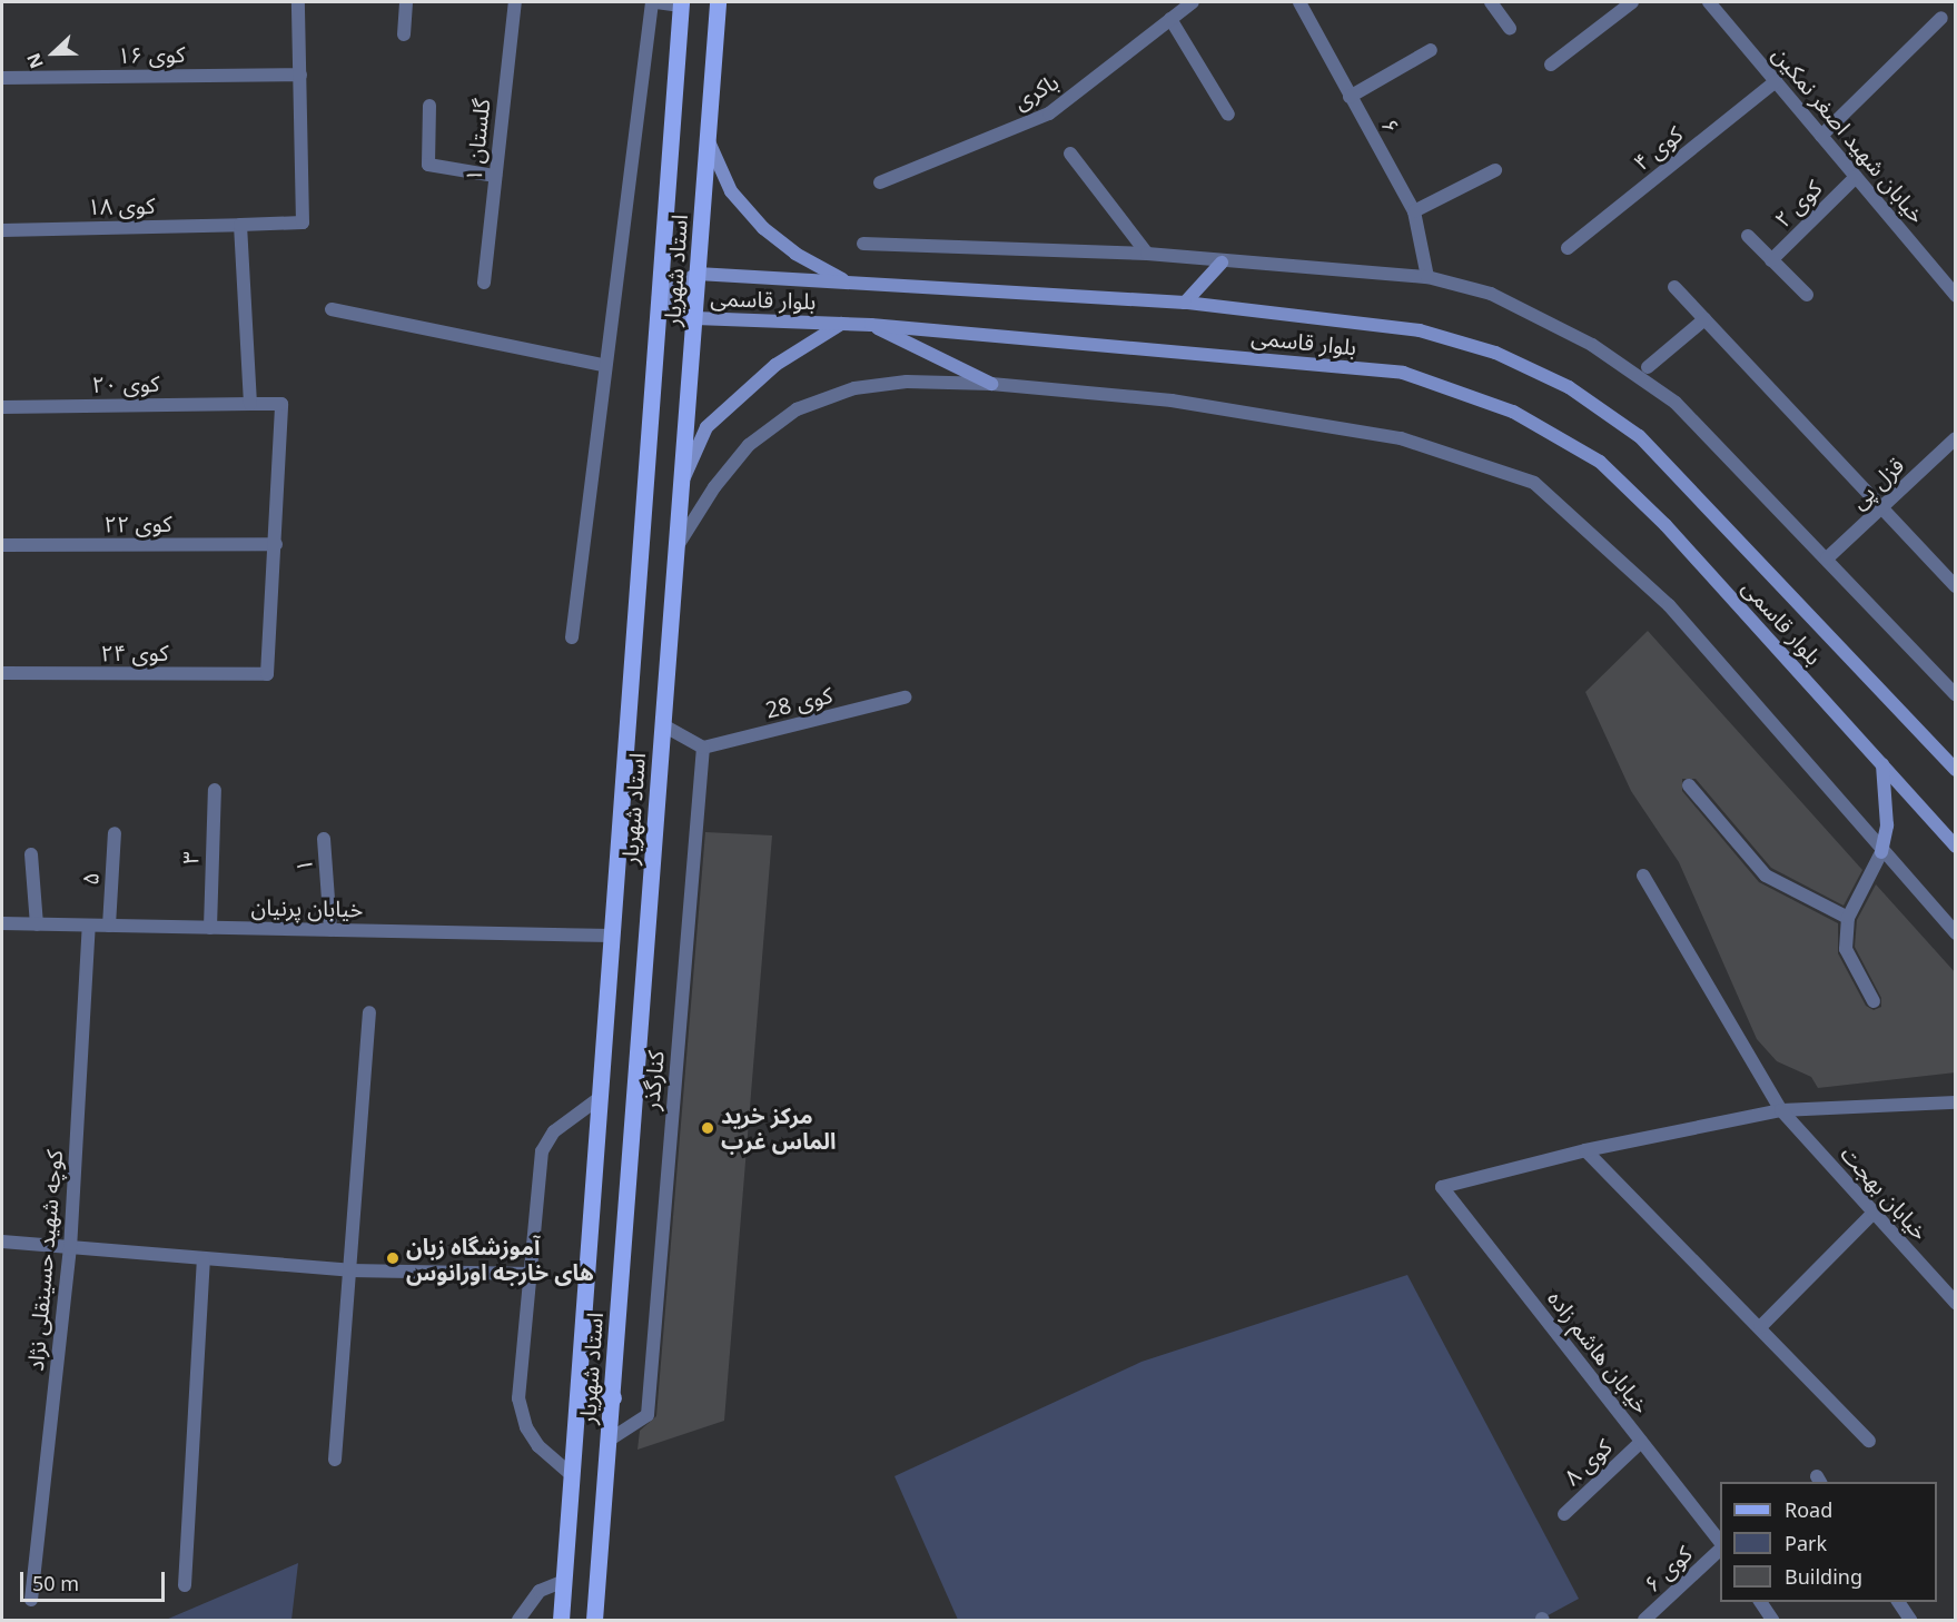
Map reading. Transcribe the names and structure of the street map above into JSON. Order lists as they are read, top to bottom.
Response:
{
  "streets": {
    "main road": ["استاد شهریار", "بلوار قاسمی"],
    "street": [
      "کوی ۱۶",
      "باکری",
      "۶",
      "خیابان شهید اصغر نمکین",
      "۱ گلستان",
      "کوی ۴",
      "کوی ۲",
      "کوی ۱۸",
      "کوی ۲۰",
      "قزل پی",
      "کوی ۲۲",
      "کوی ۲۴",
      "کوی 28",
      "۳",
      "۱",
      "۵",
      "خیابان پرنیان",
      "کنارگذر",
      "خیابان بهجت",
      "کوچه شهید حسینقلی نژاد",
      "خیابان هاشم زاده",
      "کوی ۸",
      "کوی ۶"
    ]
  },
  "crossings": [
    ["کوی ۱۶", "کوی ۱۸"],
    ["خیابان شهید اصغر نمکین", "کوی ۴"],
    ["خیابان شهید اصغر نمکین", "کوی ۲"],
    ["استاد شهریار", "بلوار قاسمی"],
    ["استاد شهریار", "خیابان پرنیان"],
    ["استاد شهریار", "کنارگذر"],
    ["کوی ۲۰", "کوی ۲۲"],
    ["کوی ۲۰", "کوی ۲۴"],
    ["کوی ۲۲", "کوی ۲۴"],
    ["کوی 28", "کنارگذر"],
    ["۳", "خیابان پرنیان"],
    ["۱", "خیابان پرنیان"],
    ["۵", "خیابان پرنیان"],
    ["خیابان پرنیان", "کوچه شهید حسینقلی نژاد"],
    ["خیابان هاشم زاده", "کوی ۸"]
  ],
  "places": ["مرکز خرید الماس غرب", "آموزشگاه زبان های خارجه اورانوس"],
  "legend": ["Road", "Park", "Building"],
  "scale_bar": "50 m",
  "north": "left"
}
